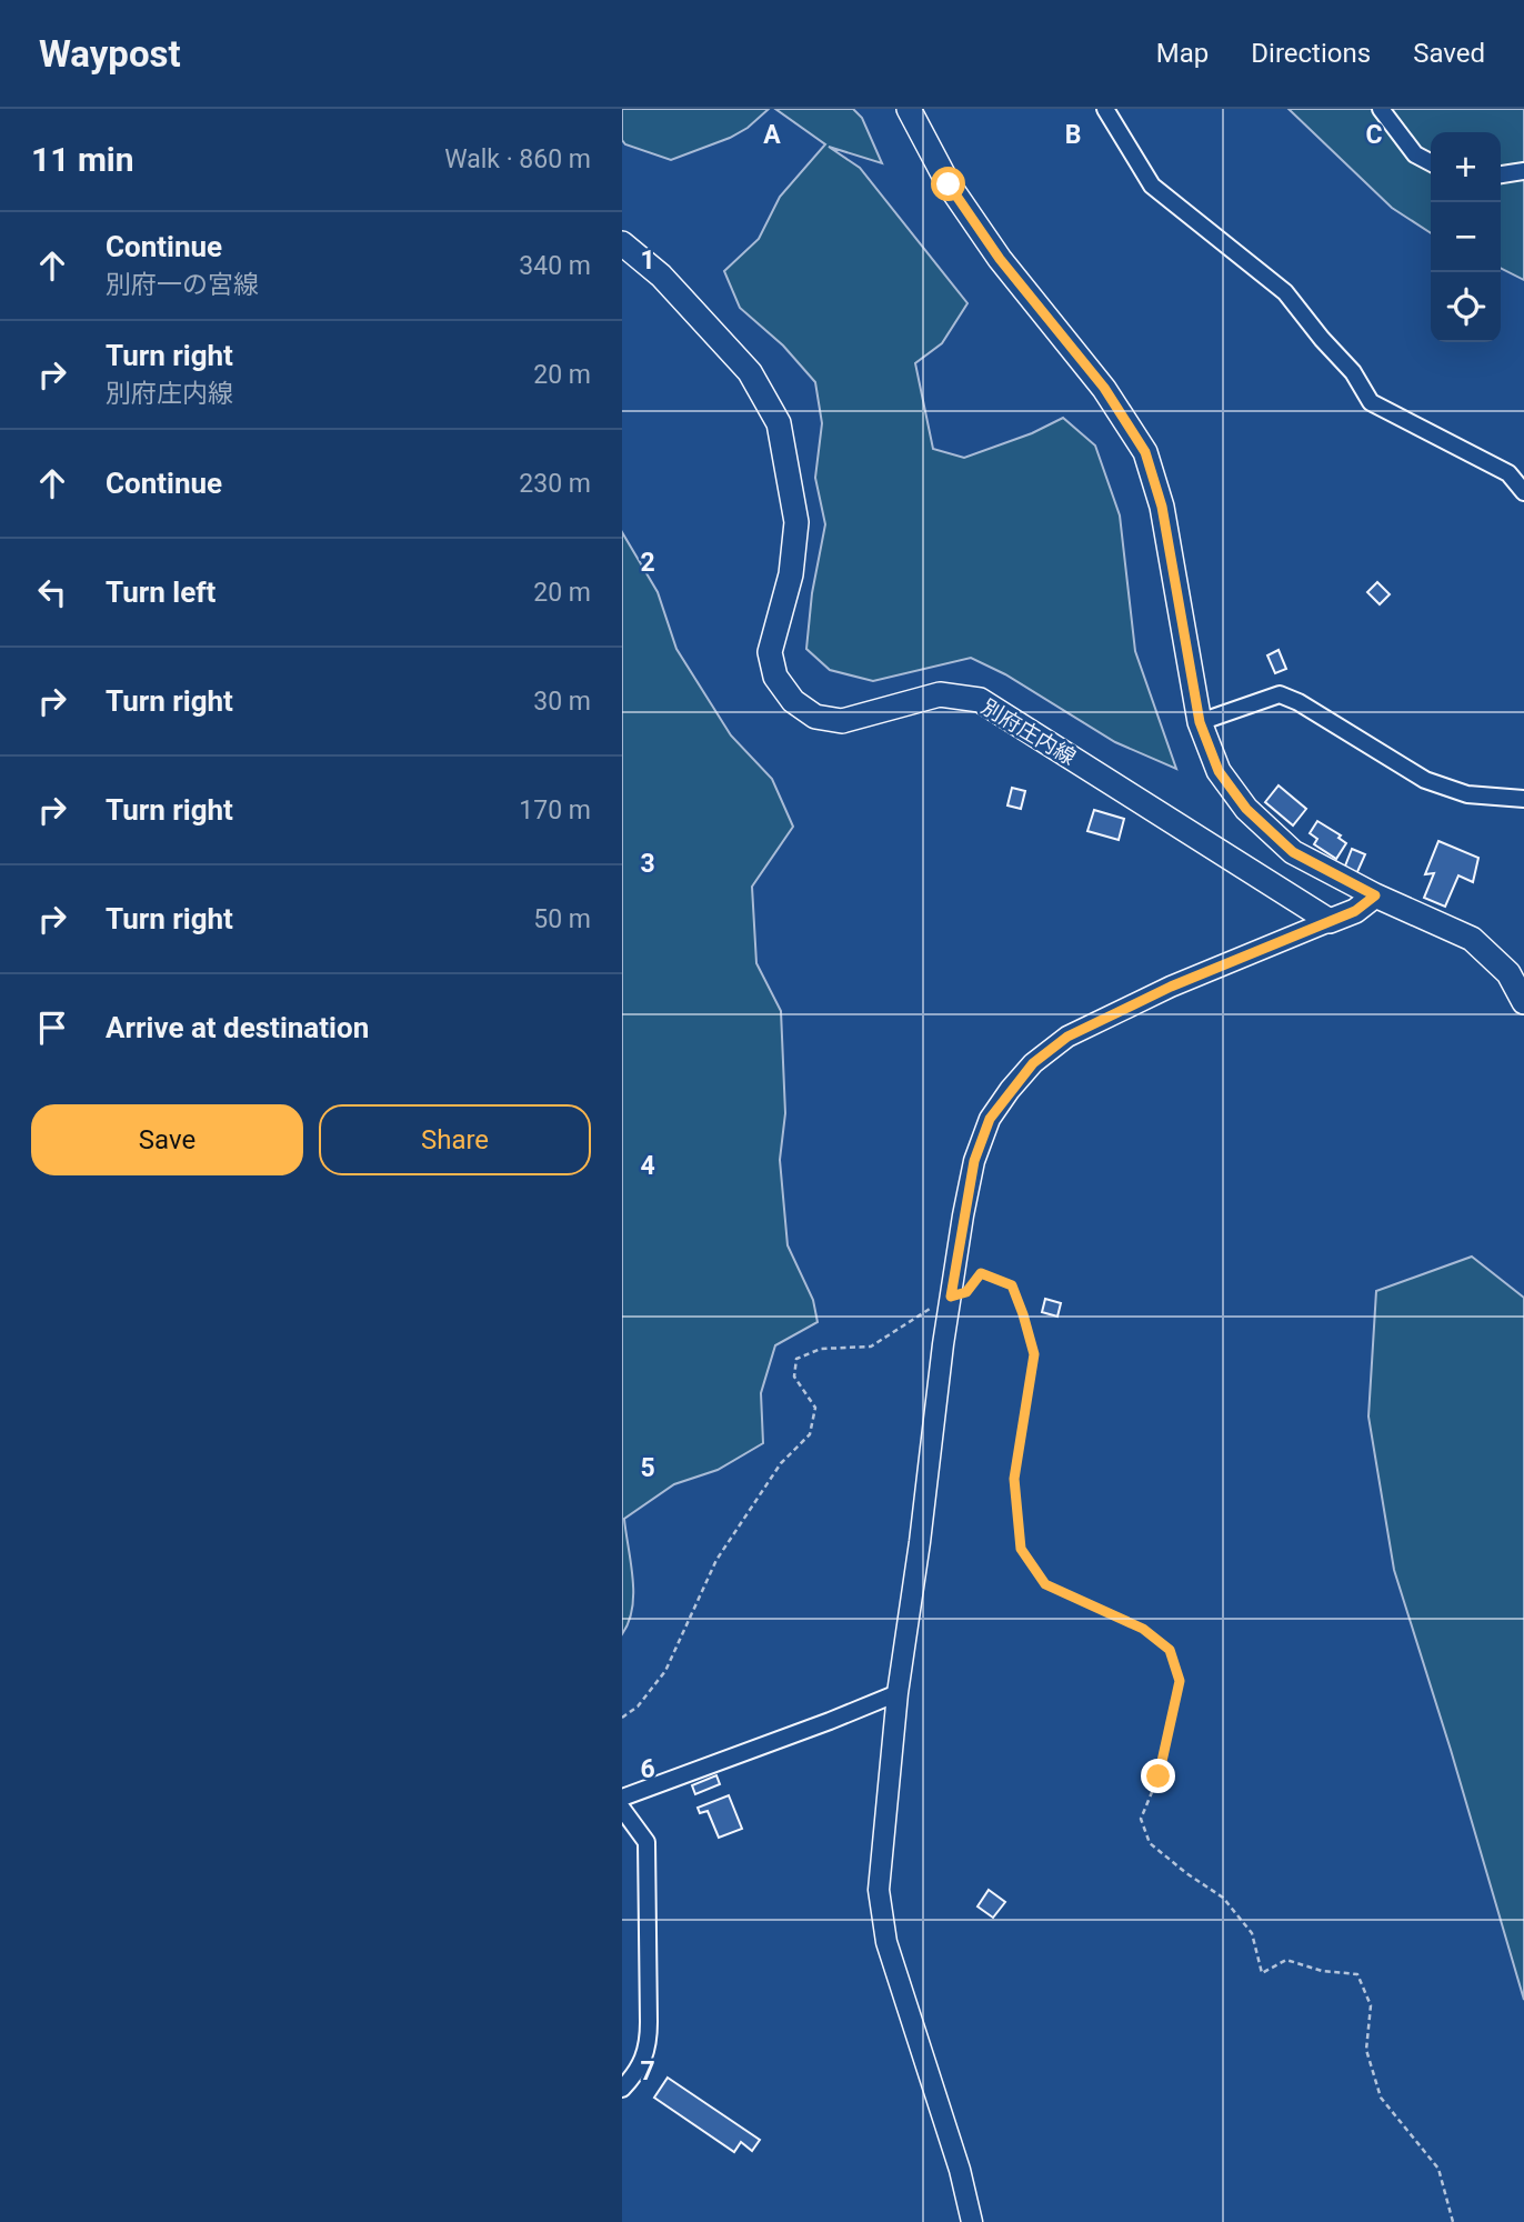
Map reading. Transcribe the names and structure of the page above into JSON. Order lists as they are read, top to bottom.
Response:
{
  "streets": {
    "main road": ["別府庄内線"]
  },
  "page": {
    "header": "Waypost",
    "nav": ["Map", "Directions", "Saved"],
    "heading": ["11 min", "Walk · 860 m"],
    "map_buttons": ["+", "−"],
    "list": [
      ["Continue", "別府一の宮線", "340 m"],
      ["Turn right", "別府庄内線", "20 m"],
      ["Continue", "230 m"],
      ["Turn left", "20 m"],
      ["Turn right", "30 m"],
      ["Turn right", "170 m"],
      ["Turn right", "50 m"],
      "Arrive at destination"
    ],
    "buttons": ["Save", "Share"]
  },
  "grid": {
    "columns": ["A", "B", "C"],
    "rows": [
      "1",
      "2",
      "3",
      "4",
      "5",
      "6",
      "7"
    ]
  }
}
